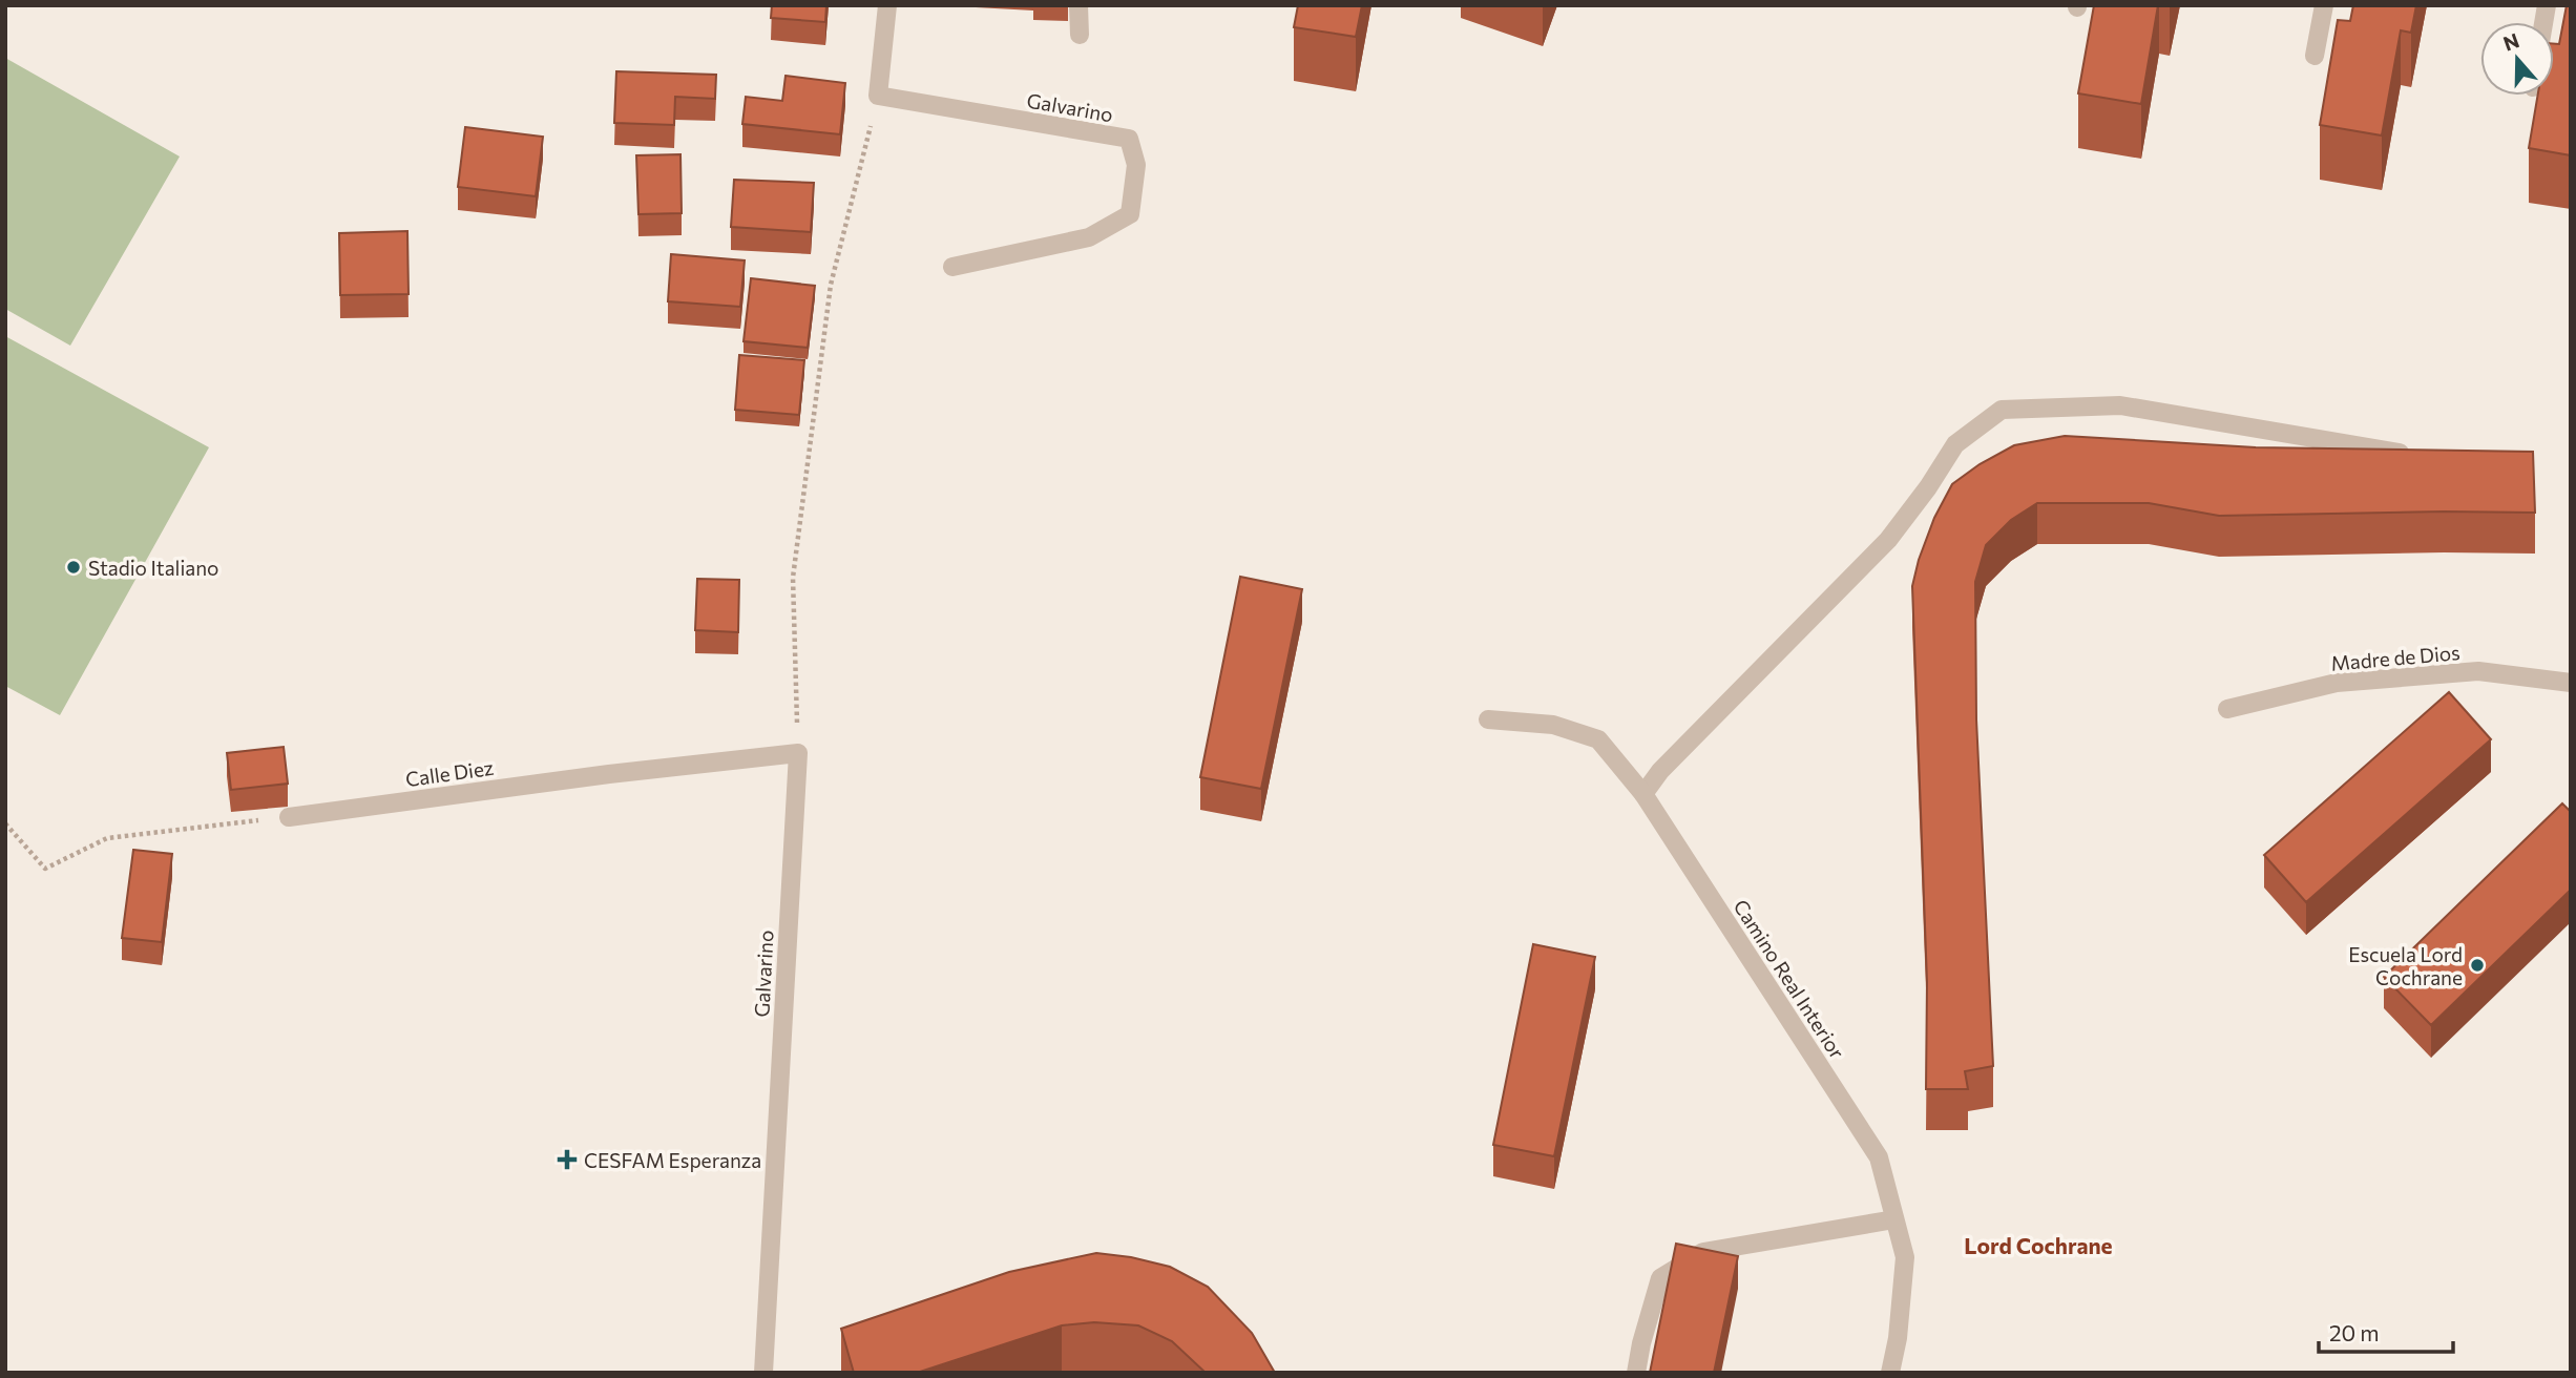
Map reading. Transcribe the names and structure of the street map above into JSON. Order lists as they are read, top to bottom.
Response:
{
  "streets": {
    "street": [
      "Galvarino",
      "Madre de Dios",
      "Calle Diez",
      "Camino Real Interior"
    ]
  },
  "crossings": [
    ["Galvarino", "Calle Diez"]
  ],
  "districts": ["Lord Cochrane"],
  "places": {
    "other": ["Stadio Italiano", "Escuela Lord Cochrane"],
    "health": ["CESFAM Esperanza"]
  },
  "scale_bar": "20 m",
  "north": "top"
}
